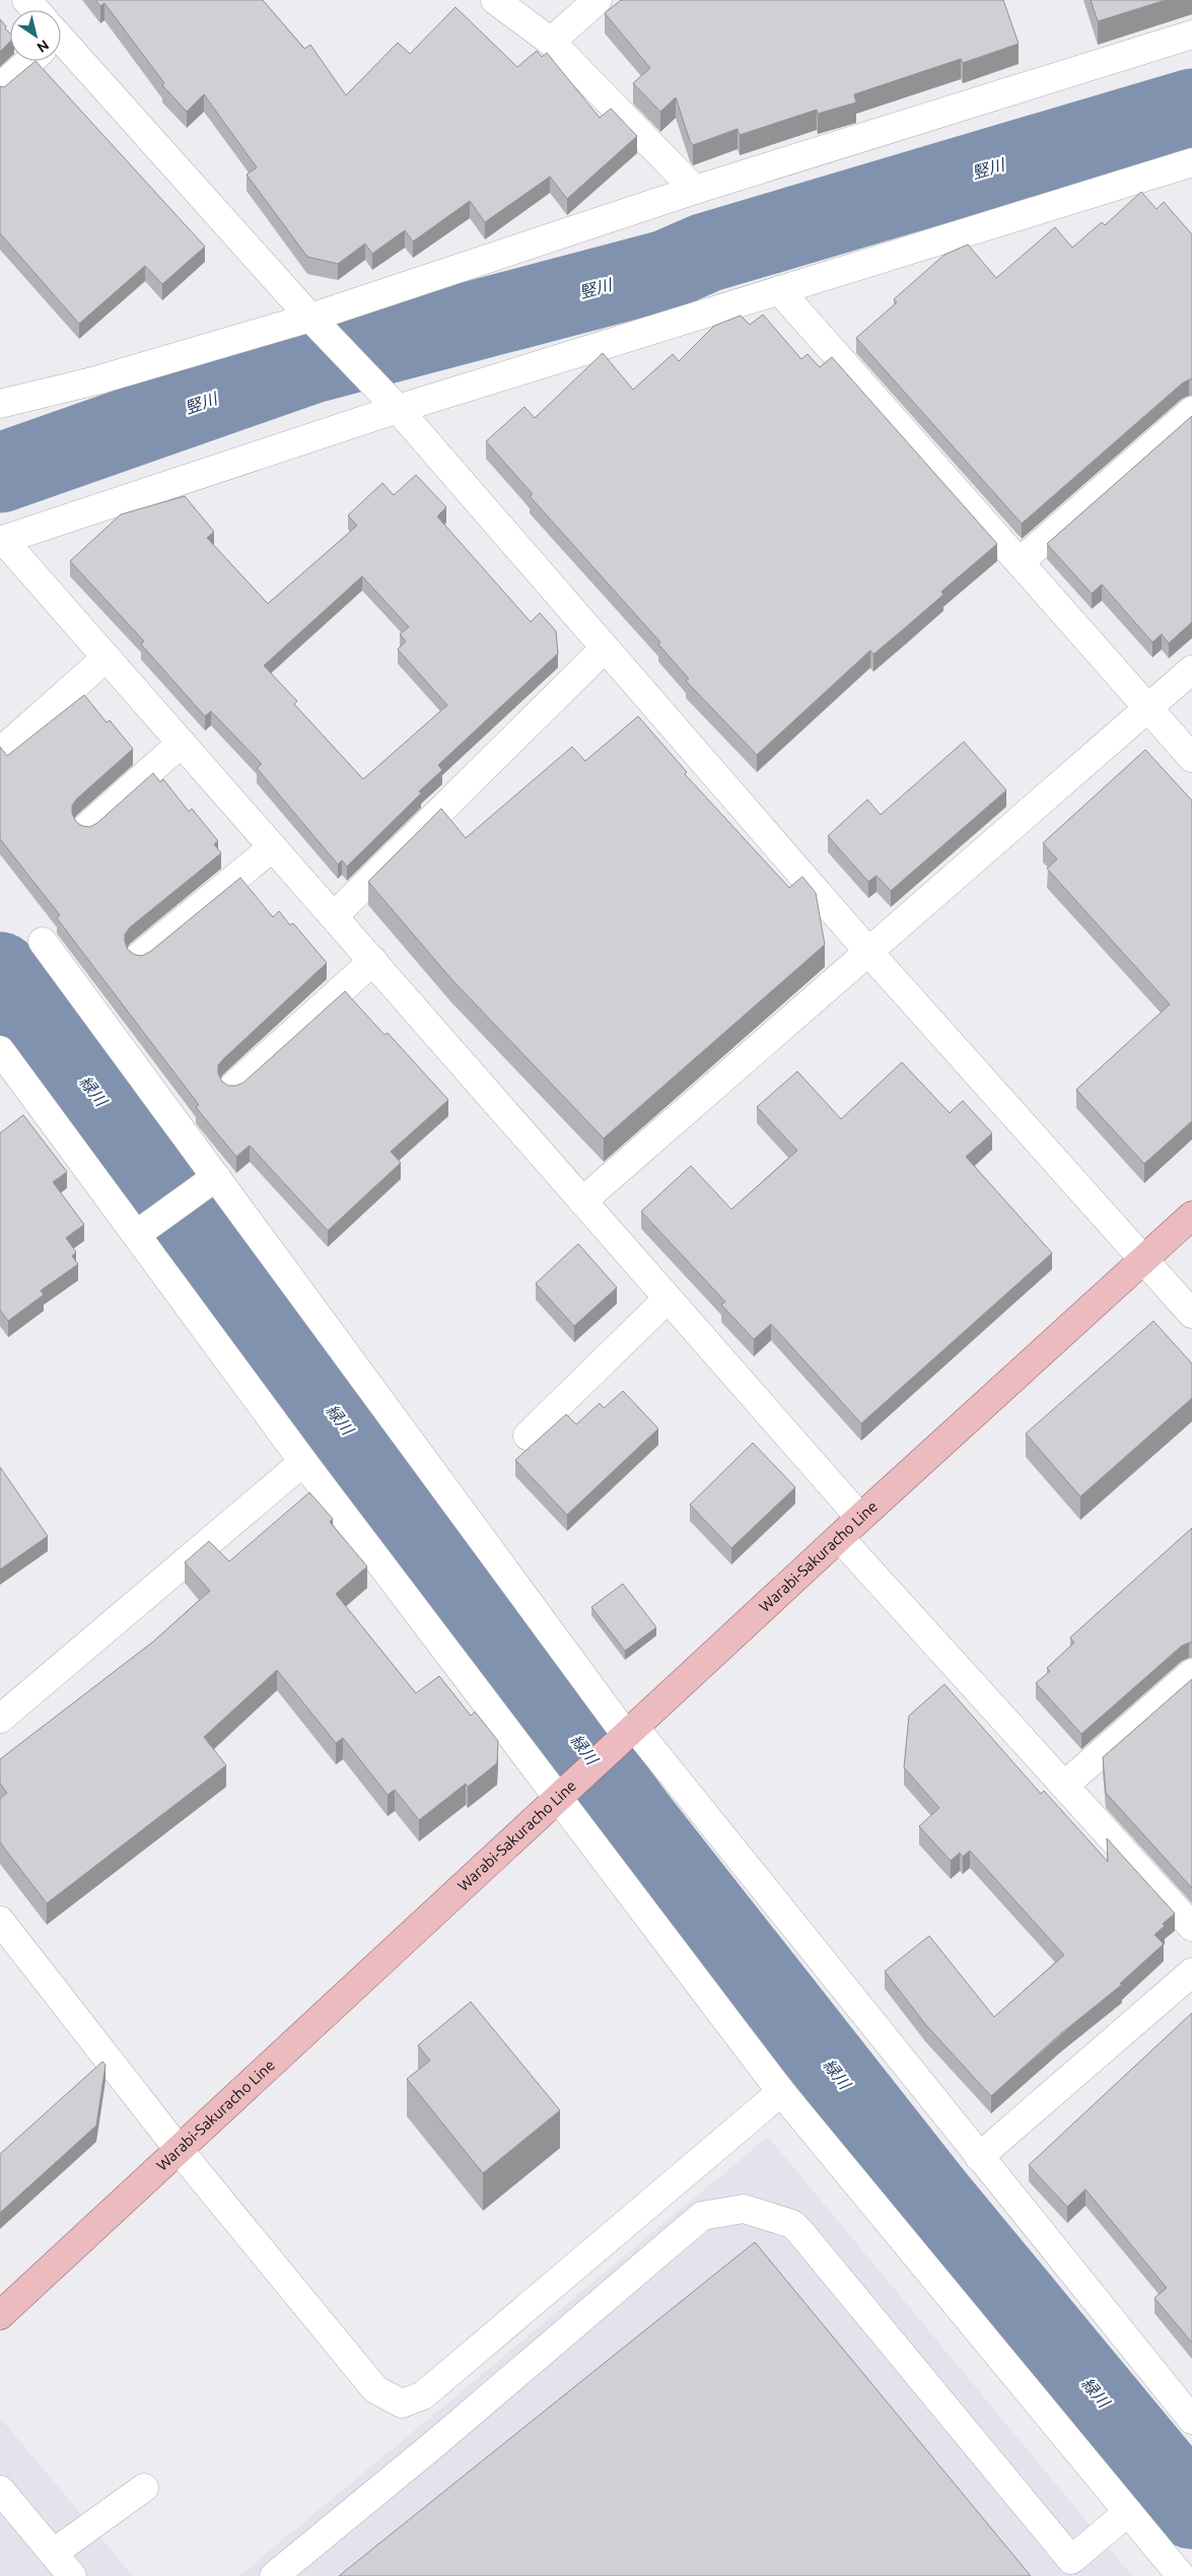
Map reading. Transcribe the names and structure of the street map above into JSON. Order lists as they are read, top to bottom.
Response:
{
  "streets": {
    "main road": ["Warabi-Sakuracho Line"]
  },
  "water": ["竪川", "緑川"],
  "north": "bottom right"
}
